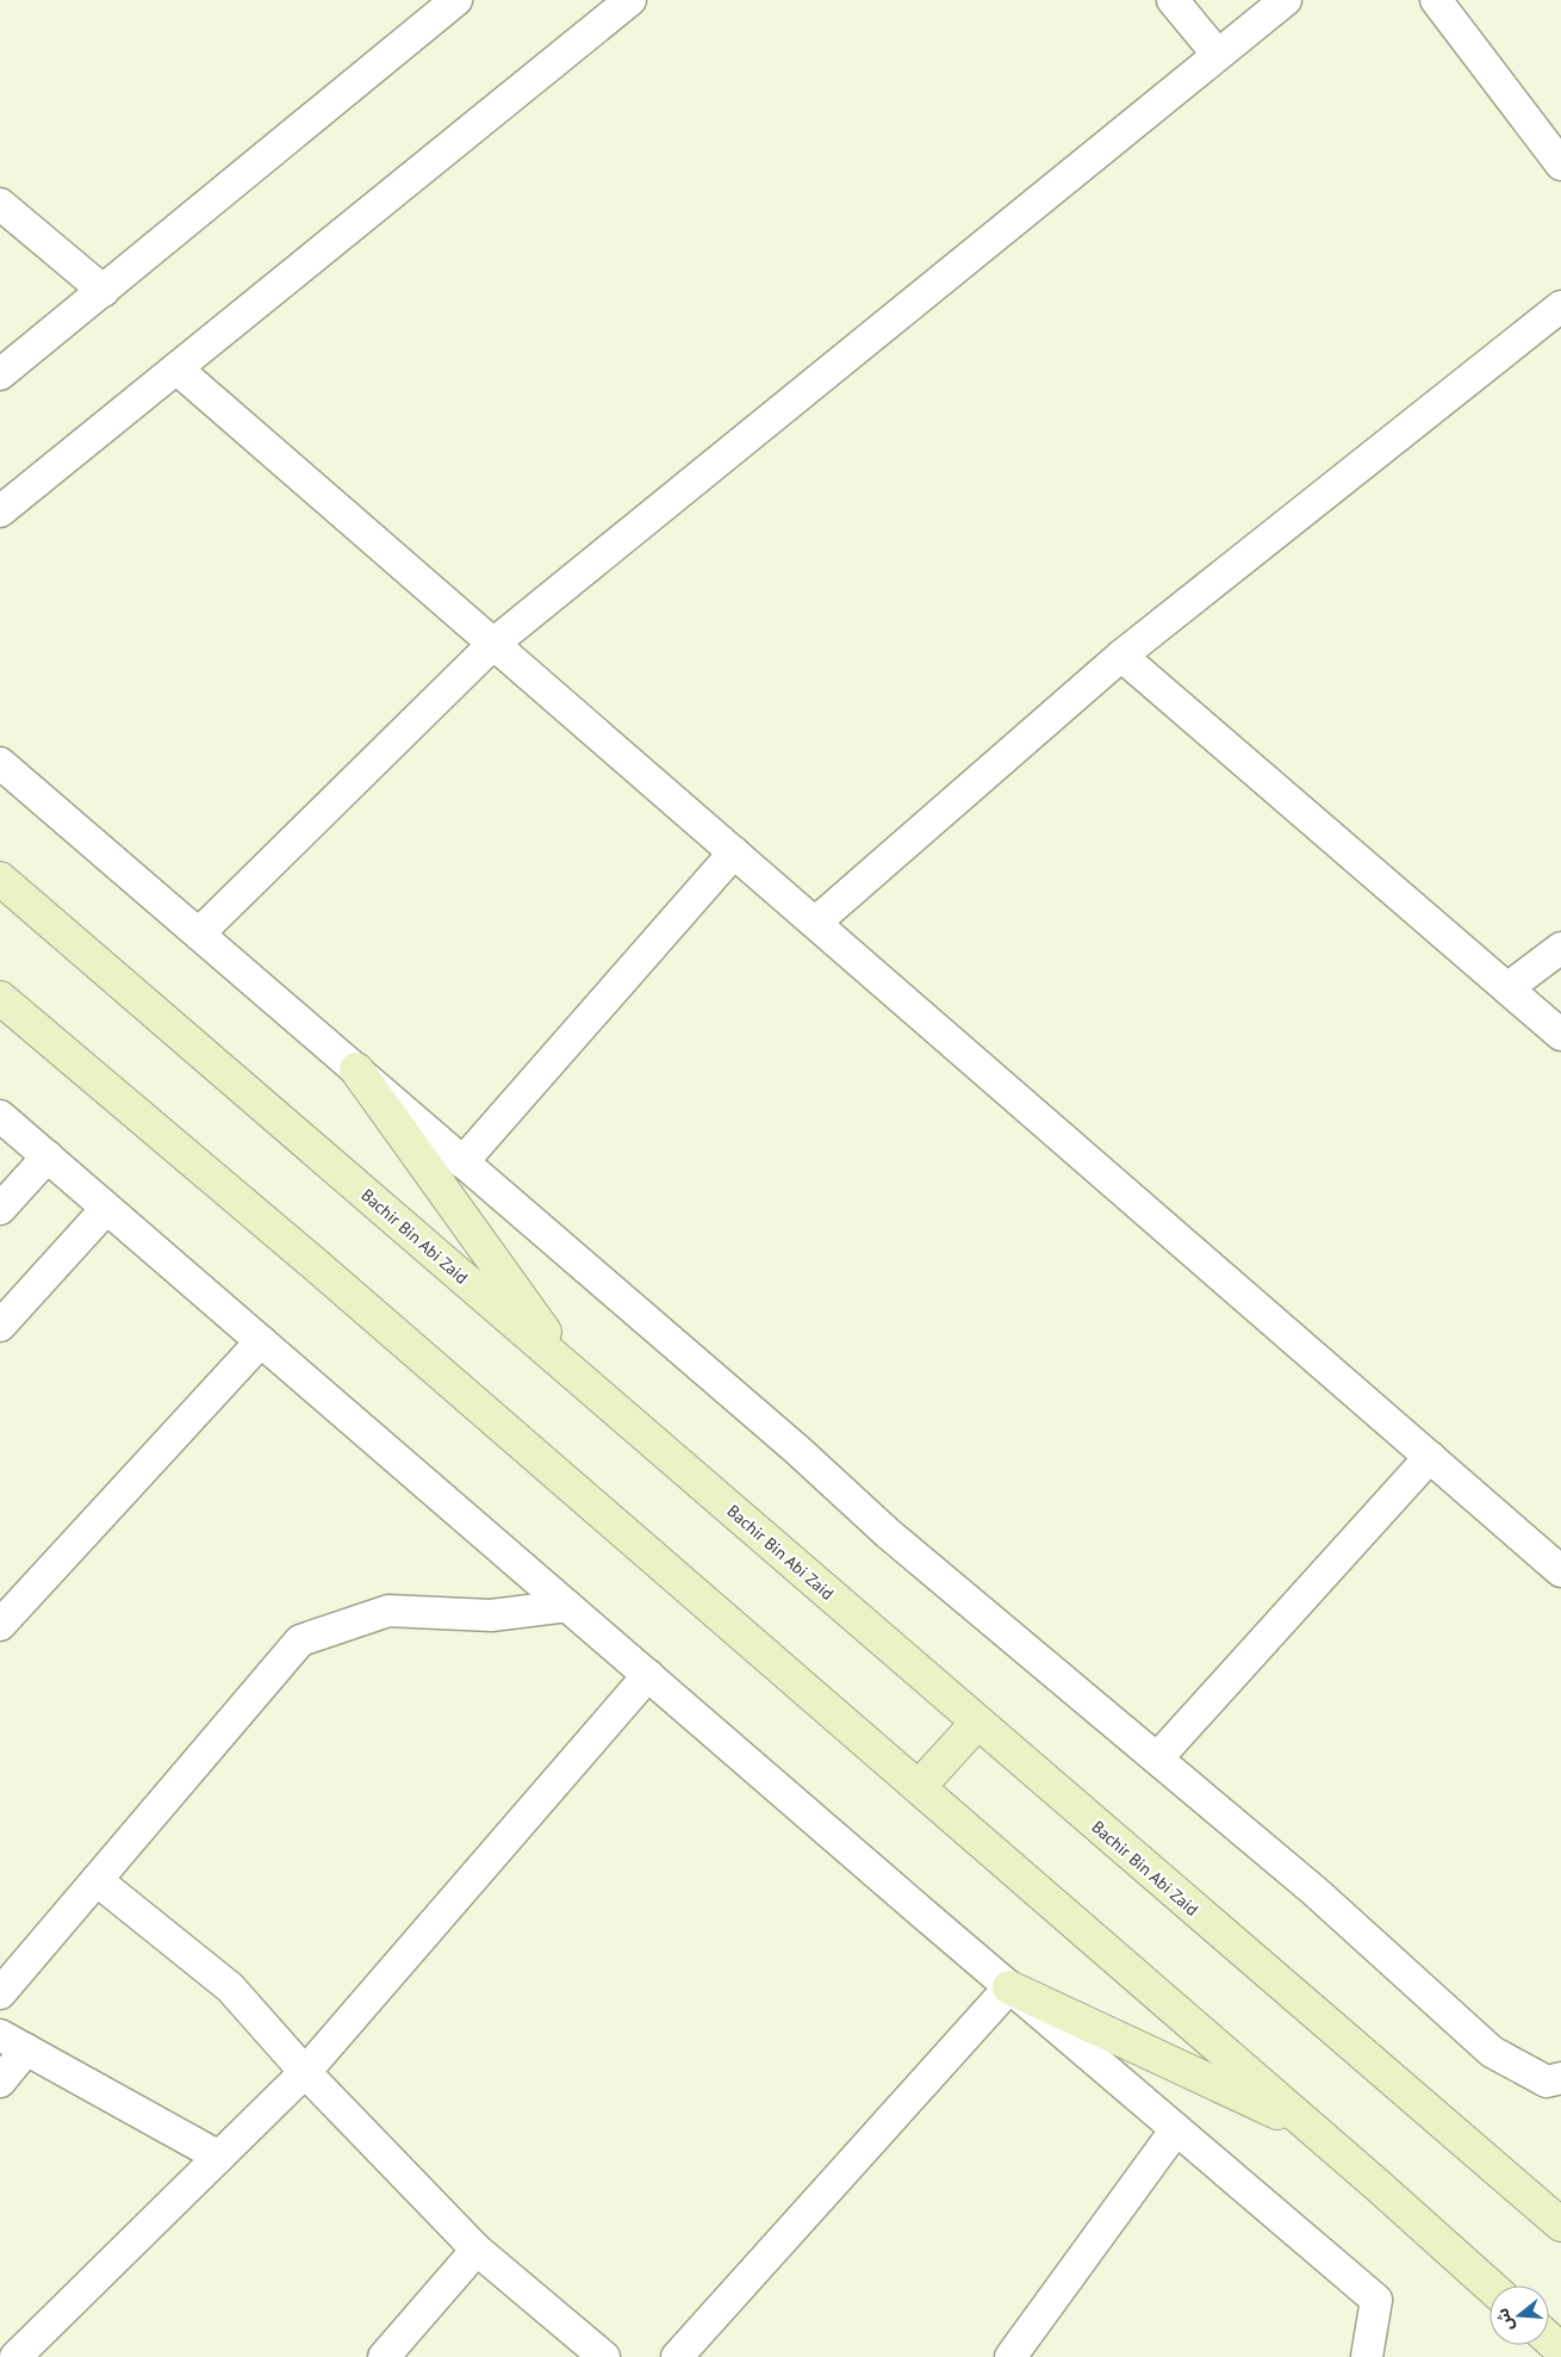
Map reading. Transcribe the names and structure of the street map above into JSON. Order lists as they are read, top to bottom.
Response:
{
  "streets": {
    "main road": ["Bachir Bin Abi Zaid"]
  },
  "north": "left"
}
